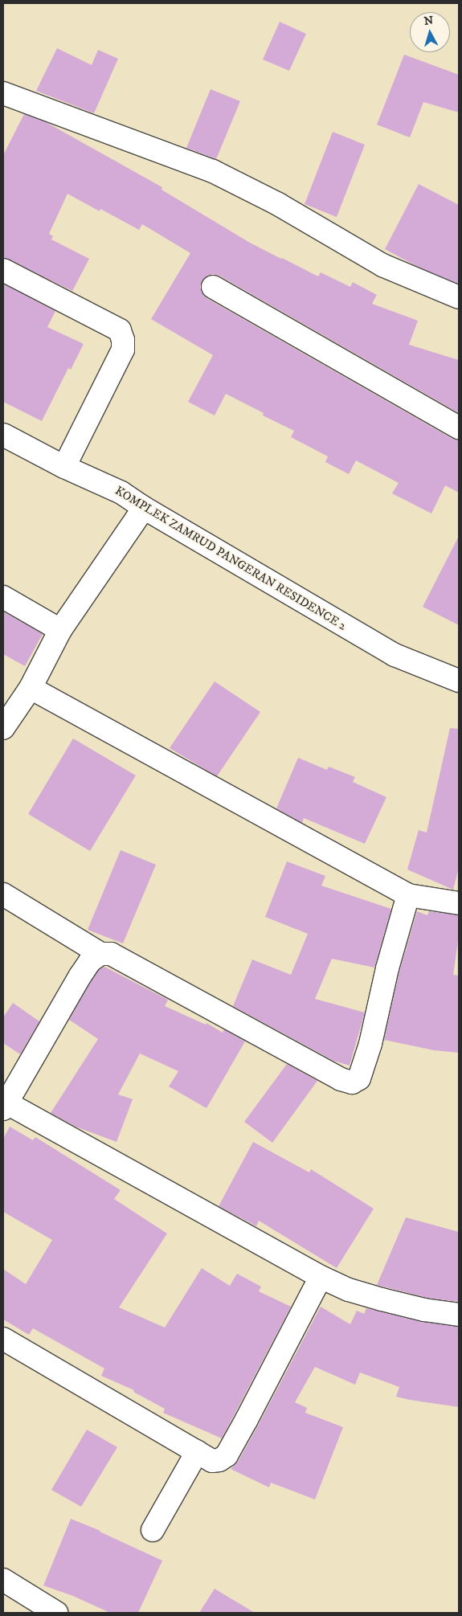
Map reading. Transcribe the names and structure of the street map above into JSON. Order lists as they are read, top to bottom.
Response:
{
  "streets": {
    "street": ["KOMPLEK ZAMRUD PANGERAN RESIDENCE 2"]
  },
  "north": "top"
}
